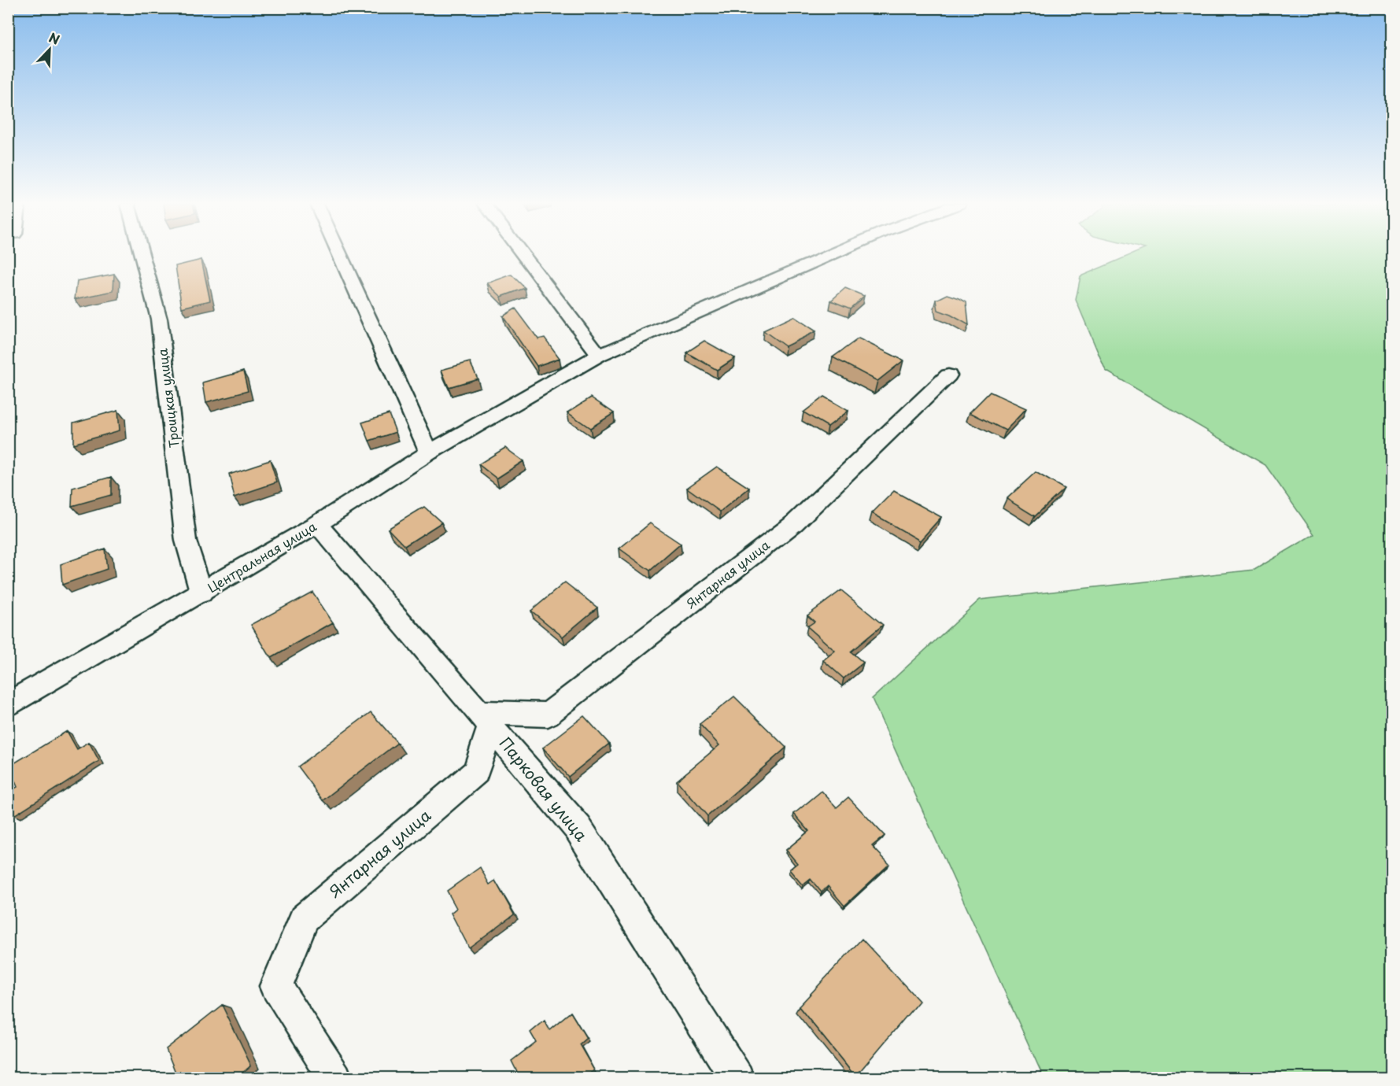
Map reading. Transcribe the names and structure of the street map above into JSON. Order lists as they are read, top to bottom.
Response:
{
  "streets": {
    "street": [
      "Троицкая улица",
      "Центральная улица",
      "Янтарная улица",
      "Парковая улица"
    ]
  },
  "crossings": [
    ["Троицкая улица", "Центральная улица"],
    ["Центральная улица", "Парковая улица"],
    ["Янтарная улица", "Парковая улица"]
  ],
  "north": "top right"
}
